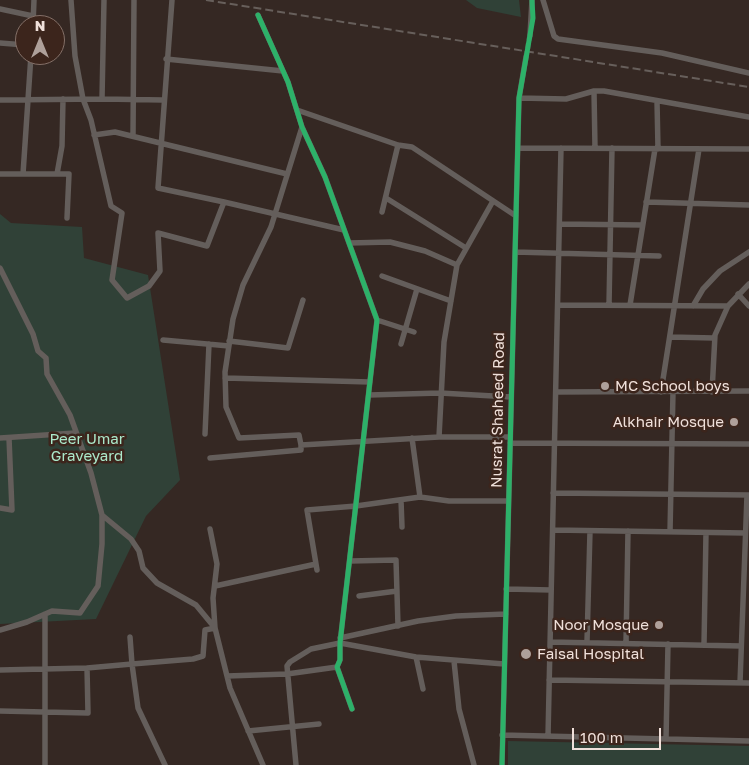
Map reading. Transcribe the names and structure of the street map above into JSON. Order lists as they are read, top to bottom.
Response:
{
  "streets": {
    "street": ["Nusrat Shaheed Road"]
  },
  "parks": ["Peer Umar Graveyard"],
  "places": [
    "MC School boys",
    "Alkhair Mosque",
    "Noor Mosque",
    "Faisal Hospital"
  ],
  "scale_bar": "100 m",
  "north": "top"
}
